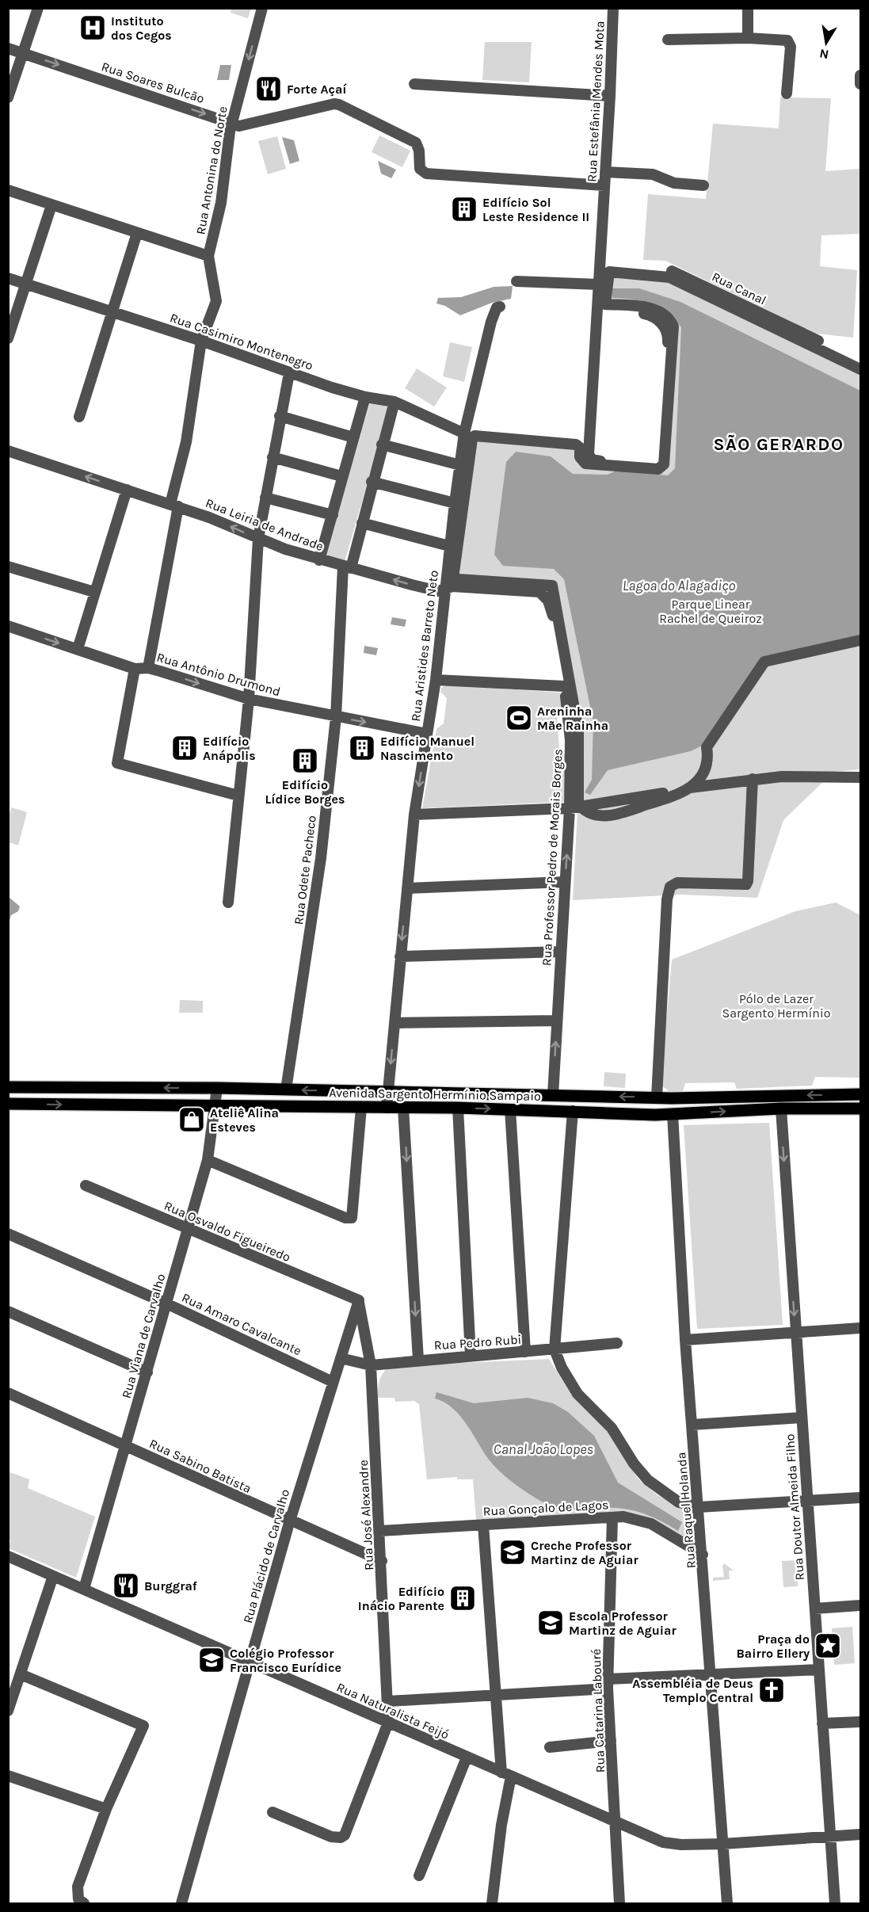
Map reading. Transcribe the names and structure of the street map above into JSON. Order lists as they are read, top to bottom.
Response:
{
  "streets": {
    "main road": ["Avenida Sargento Hermínio Sampaio"],
    "street": [
      "Rua Soares Bulcão",
      "Rua Estefânia Mendes Mota",
      "Rua Antonina do Norte",
      "Rua Canal",
      "Rua Casimiro Montenegro",
      "Rua Leiria de Andrade",
      "Rua Aristides Barreto Neto",
      "Rua Antônio Drumond",
      "Rua Professor Pedro de Morais Borges",
      "Rua Odete Pacheco",
      "Rua Osvaldo Figueiredo",
      "Rua Amaro Cavalcante",
      "Rua Viana de Carvalho",
      "Rua Pedro Rubi",
      "Rua Sabino Batista",
      "Rua Doutor Almeida Filho",
      "Rua Gonçalo de Lagos",
      "Rua Raquel Holanda",
      "Rua José Alexandre",
      "Rua Plácido de Carvalho",
      "Rua Naturalista Feijó",
      "Rua Catarina Labouré"
    ]
  },
  "crossings": [
    ["Rua Soares Bulcão", "Rua Estefânia Mendes Mota"],
    ["Rua Soares Bulcão", "Rua Antonina do Norte"],
    ["Rua Estefânia Mendes Mota", "Rua Canal"],
    ["Rua Estefânia Mendes Mota", "Rua Casimiro Montenegro"],
    ["Rua Antonina do Norte", "Rua Casimiro Montenegro"],
    ["Rua Antonina do Norte", "Rua Leiria de Andrade"],
    ["Rua Antonina do Norte", "Rua Antônio Drumond"],
    ["Rua Casimiro Montenegro", "Rua Aristides Barreto Neto"],
    ["Rua Casimiro Montenegro", "Rua Odete Pacheco"],
    ["Rua Leiria de Andrade", "Rua Aristides Barreto Neto"],
    ["Rua Leiria de Andrade", "Rua Professor Pedro de Morais Borges"],
    ["Rua Leiria de Andrade", "Rua Odete Pacheco"],
    ["Rua Aristides Barreto Neto", "Rua Antônio Drumond"],
    ["Rua Aristides Barreto Neto", "Avenida Sargento Hermínio Sampaio"],
    ["Rua Antônio Drumond", "Rua Odete Pacheco"],
    ["Rua Professor Pedro de Morais Borges", "Avenida Sargento Hermínio Sampaio"],
    ["Rua Odete Pacheco", "Avenida Sargento Hermínio Sampaio"],
    ["Avenida Sargento Hermínio Sampaio", "Rua Viana de Carvalho"],
    ["Avenida Sargento Hermínio Sampaio", "Rua Doutor Almeida Filho"],
    ["Avenida Sargento Hermínio Sampaio", "Rua Raquel Holanda"],
    ["Rua Osvaldo Figueiredo", "Rua Viana de Carvalho"],
    ["Rua Osvaldo Figueiredo", "Rua José Alexandre"],
    ["Rua Osvaldo Figueiredo", "Rua Plácido de Carvalho"],
    ["Rua Amaro Cavalcante", "Rua Viana de Carvalho"],
    ["Rua Amaro Cavalcante", "Rua Plácido de Carvalho"],
    ["Rua Viana de Carvalho", "Rua Sabino Batista"],
    ["Rua Viana de Carvalho", "Rua Naturalista Feijó"],
    ["Rua Pedro Rubi", "Rua José Alexandre"],
    ["Rua Pedro Rubi", "Rua Plácido de Carvalho"],
    ["Rua Sabino Batista", "Rua José Alexandre"],
    ["Rua Sabino Batista", "Rua Plácido de Carvalho"],
    ["Rua Doutor Almeida Filho", "Rua Naturalista Feijó"],
    ["Rua Gonçalo de Lagos", "Rua Raquel Holanda"],
    ["Rua Gonçalo de Lagos", "Rua José Alexandre"],
    ["Rua Gonçalo de Lagos", "Rua Catarina Labouré"],
    ["Rua Raquel Holanda", "Rua Naturalista Feijó"],
    ["Rua José Alexandre", "Rua Plácido de Carvalho"],
    ["Rua José Alexandre", "Rua Naturalista Feijó"],
    ["Rua Plácido de Carvalho", "Rua Naturalista Feijó"],
    ["Rua Naturalista Feijó", "Rua Catarina Labouré"]
  ],
  "one_way": ["Rua Antônio Drumond"],
  "districts": ["SÃO GERARDO"],
  "water": ["Lagoa do Alagadiço", "Canal João Lopes"],
  "parks": ["Parque Linear Rachel de Queiroz", "Pólo de Lazer Sargento Hermínio"],
  "places": {
    "hospital": ["Instituto dos Cegos"],
    "restaurant": ["Forte Açaí", "Burggraf"],
    "building": [
      "Edifício Sol Leste Residence II",
      "Edifício Anápolis",
      "Edifício Manuel Nascimento",
      "Edifício Lídice Borges",
      "Edifício Inácio Parente"
    ],
    "sports": ["Areninha Mãe Rainha"],
    "shop": ["Ateliê Alina Esteves"],
    "school or university": ["Creche Professor Martinz de Aguiar", "Escola Professor Martinz de Aguiar", "Colégio Professor Francisco Eurídice"],
    "place": ["Praça do Bairro Ellery"],
    "church": ["Assembléia de Deus Templo Central"]
  },
  "north": "bottom"
}
